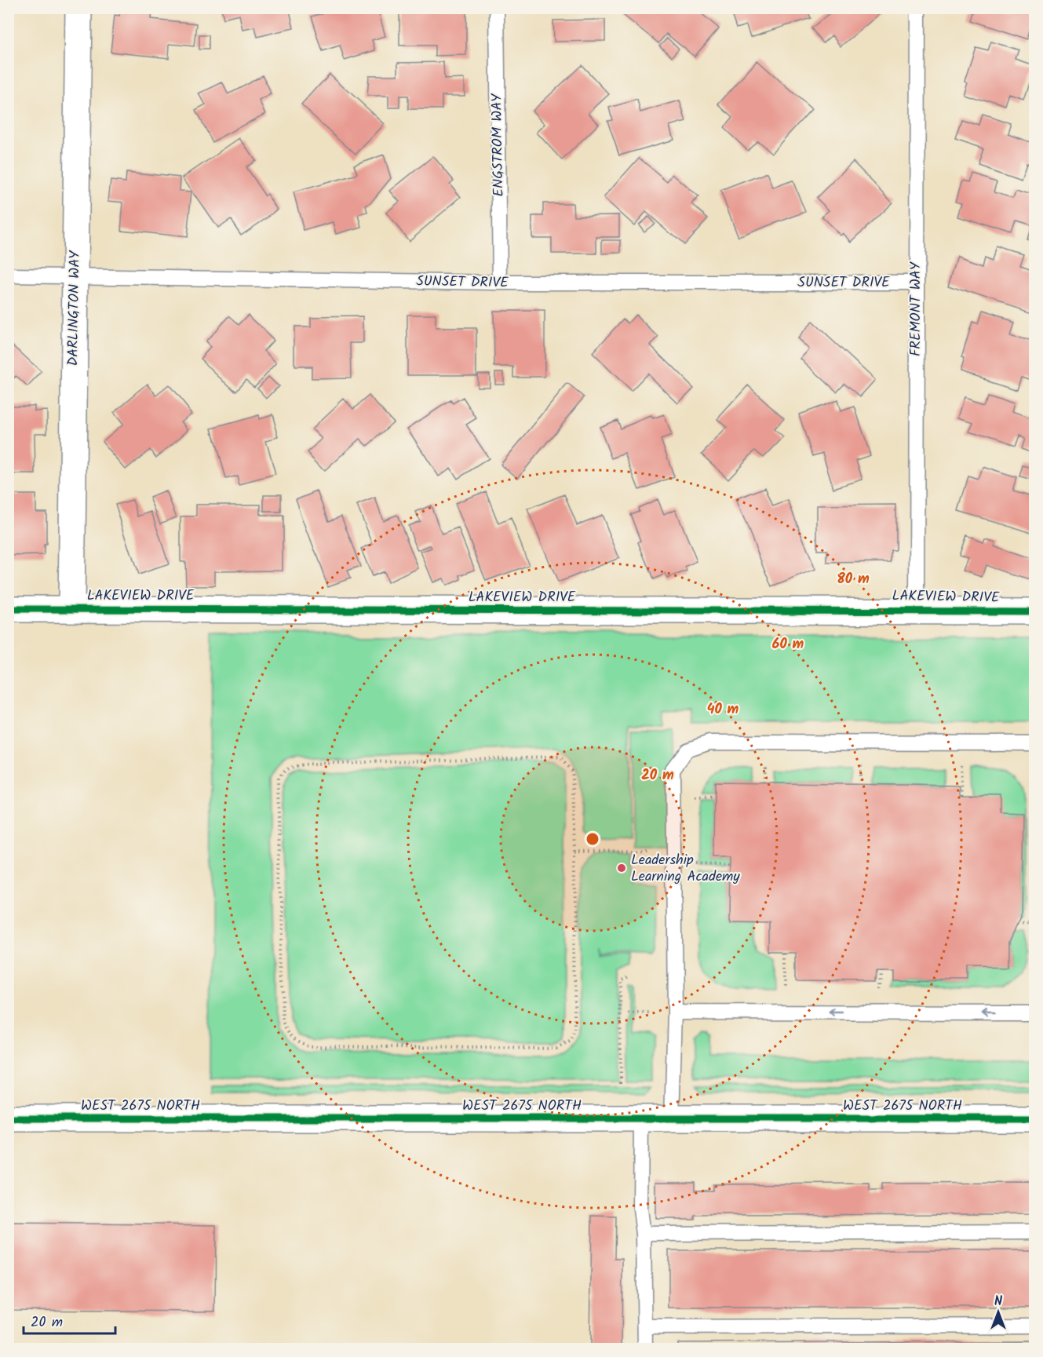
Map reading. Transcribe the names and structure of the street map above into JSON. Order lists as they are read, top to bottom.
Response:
{
  "streets": {
    "street": ["DARLINGTON WAY", "LAKEVIEW DRIVE", "WEST 2675 NORTH"],
    "lane": ["ENGSTROM WAY", "SUNSET DRIVE", "FREMONT WAY"]
  },
  "crossings": [
    ["ENGSTROM WAY", "SUNSET DRIVE"],
    ["SUNSET DRIVE", "DARLINGTON WAY"],
    ["SUNSET DRIVE", "FREMONT WAY"],
    ["DARLINGTON WAY", "LAKEVIEW DRIVE"],
    ["FREMONT WAY", "LAKEVIEW DRIVE"]
  ],
  "places": ["Leadership Learning Academy"],
  "scale_bar": "20 m",
  "north": "top",
  "rings": [
    "80 m",
    "60 m",
    "40 m",
    "20 m"
  ]
}
